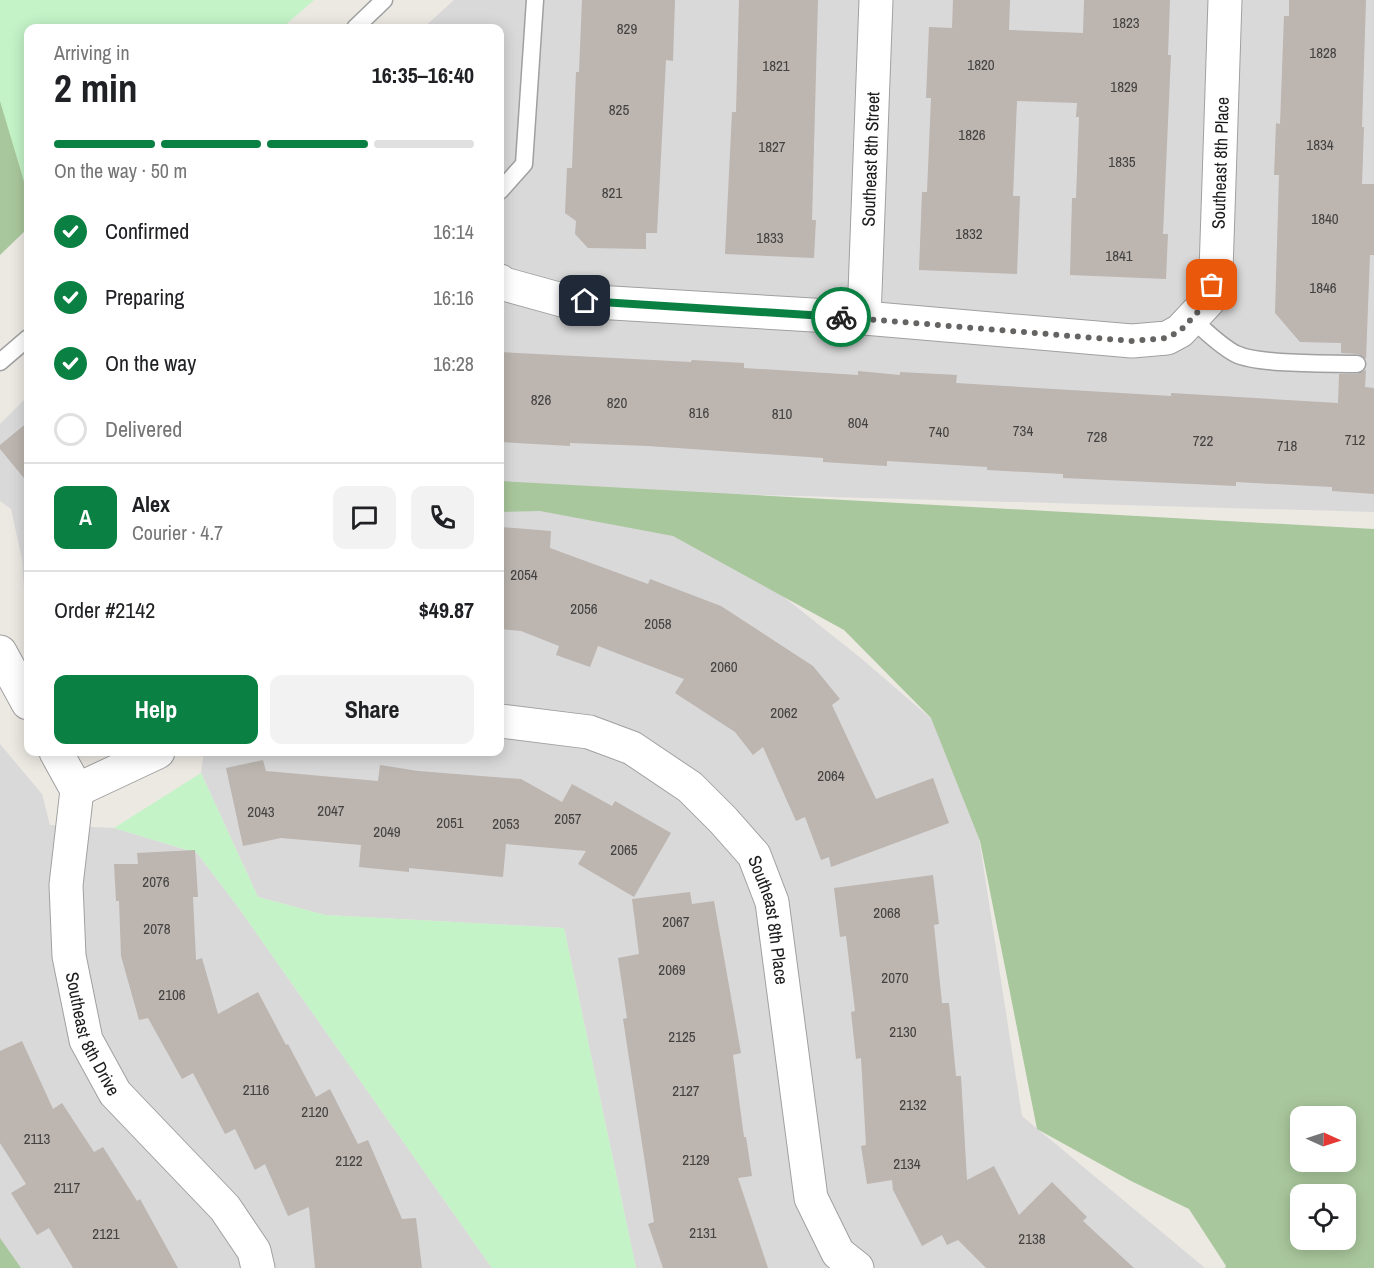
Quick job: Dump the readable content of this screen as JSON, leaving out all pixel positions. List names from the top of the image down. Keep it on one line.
{"streets":{"street":["Southeast 8th Street","Southeast 8th Place","Southeast 8th Drive"]},"crossings":[["Southeast 8th Street","Southeast 8th Place"]],"house_numbers":["1823","829","1828","1820","1821","1829","825","1826","1834","1827","1835","821","1840","1832","1833","1841","1846","826","820","816","810","804","734","740","728","712","722","718","2054","2056","2058","2060","2062","2064","2047","2043","2057","2051","2053","2049","2065","2076","2068","2067","2078","2069","2070","2106","2130","2125","2116","2127","2132","2120","2113","2129","2122","2134","2117","2131","2121","2138"],"north":"right","page":{"heading":["2 min","Arriving in","16:35–16:40"],"panel":["Alex","Courier · 4.7","Order #2142","$49.87"],"bar":"On the way · 50 m","list":[["Confirmed","16:14"],["Preparing","16:16"],["On the way","16:28"],"Delivered"],"round":"A","buttons":["Help","Share"]}}
